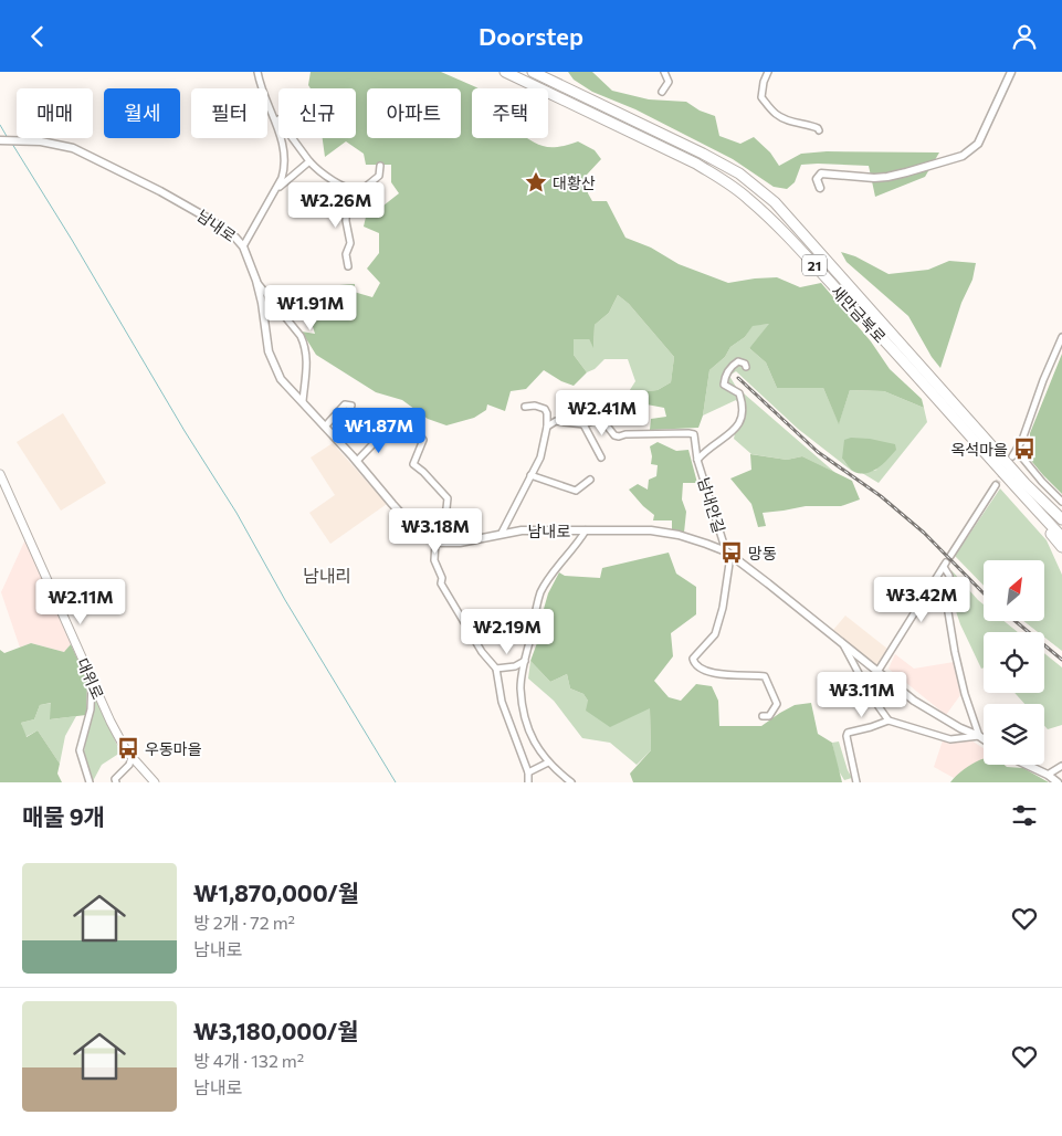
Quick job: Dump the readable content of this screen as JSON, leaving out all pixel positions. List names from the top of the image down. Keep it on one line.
{"streets":{"highway":["21","새만금북로"],"main road":["대위로"],"street":["남내로","남내안길"]},"crossings":[["남내로","남내안길"]],"districts":["남내리"],"places":{"place":["대황산"],"bus stop":["옥석마을","망동","우동마을"]},"north":"top right","page":{"header":"Doorstep","chip":["매매","월세","필터","신규","아파트","주택"],"price":["₩2.26M","₩1.91M","₩2.41M","₩1.87M","₩3.18M","₩3.42M","₩2.11M","₩2.19M","₩3.11M"],"heading":"매물 9개","list":[{"name":"₩1,870,000/월","note":"방 2개 · 72 m² · 남내로"},{"name":"₩3,180,000/월","note":"방 4개 · 132 m² · 남내로"}]}}
